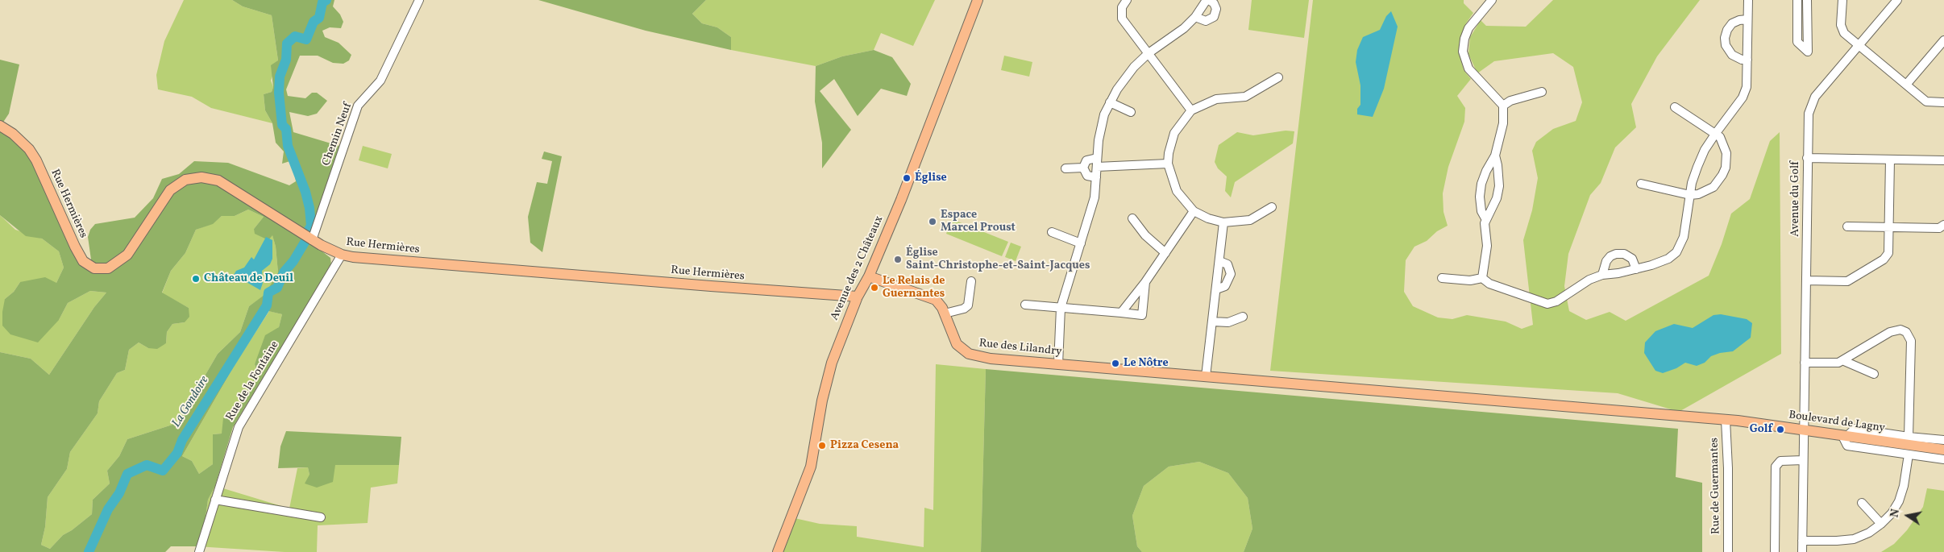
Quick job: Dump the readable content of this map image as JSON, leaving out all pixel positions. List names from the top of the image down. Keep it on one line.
{"streets":{"main road":["Rue Hermières","Avenue des 2 Châteaux","Rue des Lilandry","Boulevard de Lagny"],"street":["Chemin Neuf","Avenue du Golf","Rue de la Fontaine","Rue de Guermantes"]},"crossings":[["Chemin Neuf","Rue Hermières"],["Avenue du Golf","Boulevard de Lagny"],["Rue Hermières","Avenue des 2 Châteaux"],["Rue Hermières","Rue de la Fontaine"],["Avenue des 2 Châteaux","Rue des Lilandry"],["Rue des Lilandry","Boulevard de Lagny"],["Rue des Lilandry","Rue de Guermantes"],["Boulevard de Lagny","Rue de Guermantes"]],"water":["La Gondoire"],"places":["Église","Espace Marcel Proust","Église Saint-Christophe-et-Saint-Jacques","Château de Deuil","Le Relais de Guernantes","Le Nôtre","Golf","Pizza Cesena"],"north":"left"}
